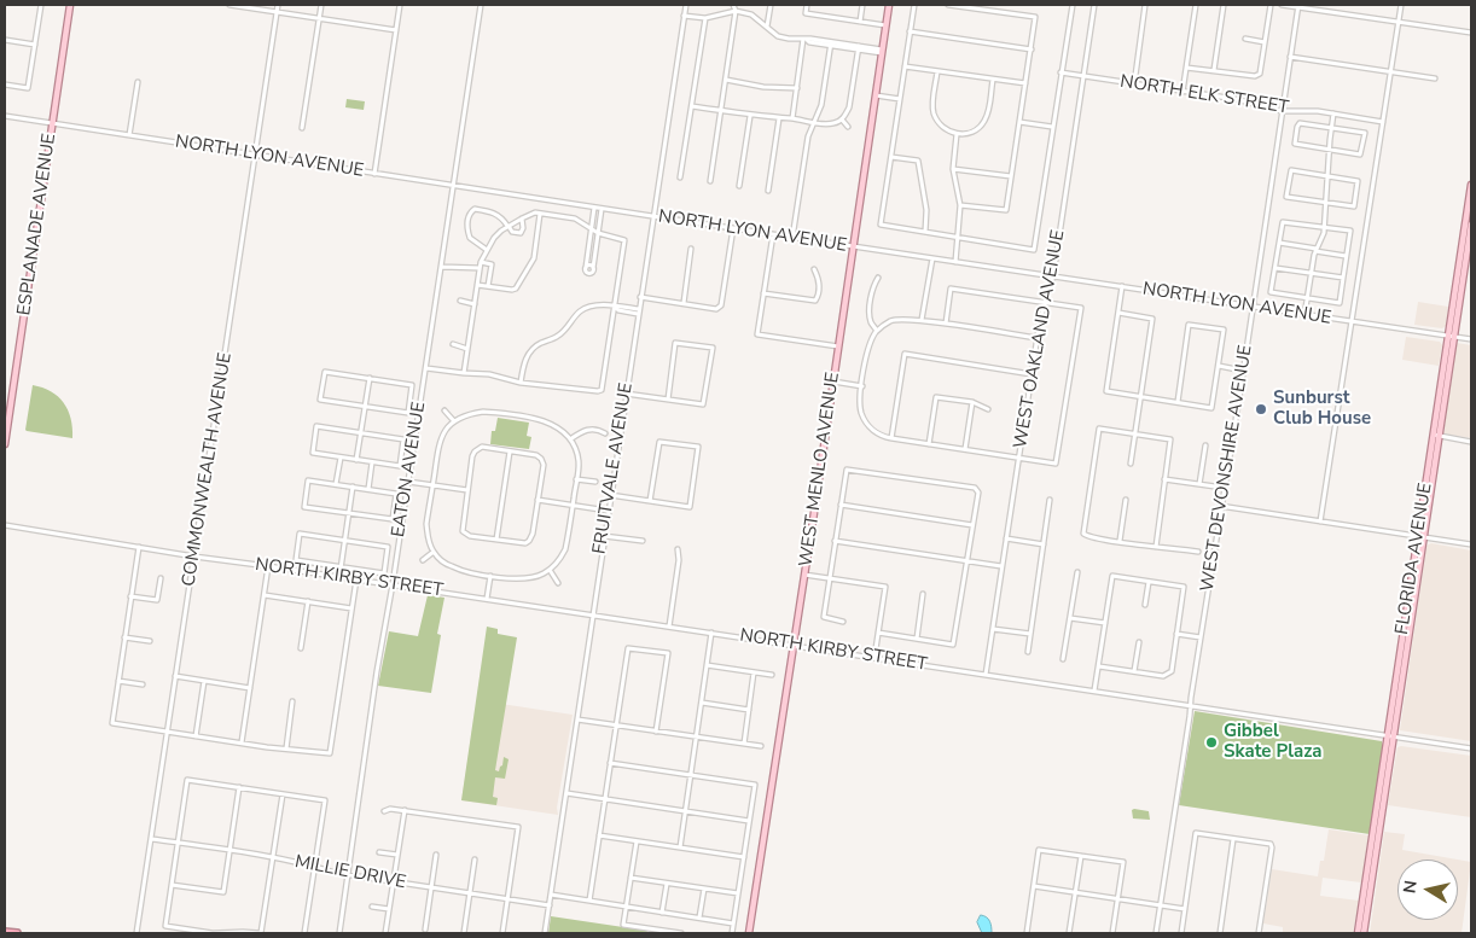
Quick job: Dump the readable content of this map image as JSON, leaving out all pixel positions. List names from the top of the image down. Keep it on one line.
{"streets":{"main road":["ESPLANADE AVENUE","WEST MENLO AVENUE","FLORIDA AVENUE"],"street":["NORTH ELK STREET","NORTH LYON AVENUE","WEST OAKLAND AVENUE","FRUITVALE AVENUE","WEST DEVONSHIRE AVENUE","COMMONWEALTH AVENUE","EATON AVENUE","NORTH KIRBY STREET","MILLIE DRIVE"]},"crossings":[["NORTH ELK STREET","WEST OAKLAND AVENUE"],["NORTH ELK STREET","WEST DEVONSHIRE AVENUE"],["NORTH LYON AVENUE","ESPLANADE AVENUE"],["NORTH LYON AVENUE","WEST OAKLAND AVENUE"],["NORTH LYON AVENUE","FRUITVALE AVENUE"],["NORTH LYON AVENUE","WEST DEVONSHIRE AVENUE"],["NORTH LYON AVENUE","COMMONWEALTH AVENUE"],["NORTH LYON AVENUE","EATON AVENUE"],["NORTH LYON AVENUE","WEST MENLO AVENUE"],["NORTH LYON AVENUE","FLORIDA AVENUE"],["WEST OAKLAND AVENUE","NORTH KIRBY STREET"],["FRUITVALE AVENUE","NORTH KIRBY STREET"],["FRUITVALE AVENUE","MILLIE DRIVE"],["WEST DEVONSHIRE AVENUE","NORTH KIRBY STREET"],["COMMONWEALTH AVENUE","NORTH KIRBY STREET"],["COMMONWEALTH AVENUE","MILLIE DRIVE"],["EATON AVENUE","NORTH KIRBY STREET"],["EATON AVENUE","MILLIE DRIVE"],["WEST MENLO AVENUE","NORTH KIRBY STREET"],["FLORIDA AVENUE","NORTH KIRBY STREET"]],"places":["Sunburst Club House","Gibbel Skate Plaza"],"north":"left"}
